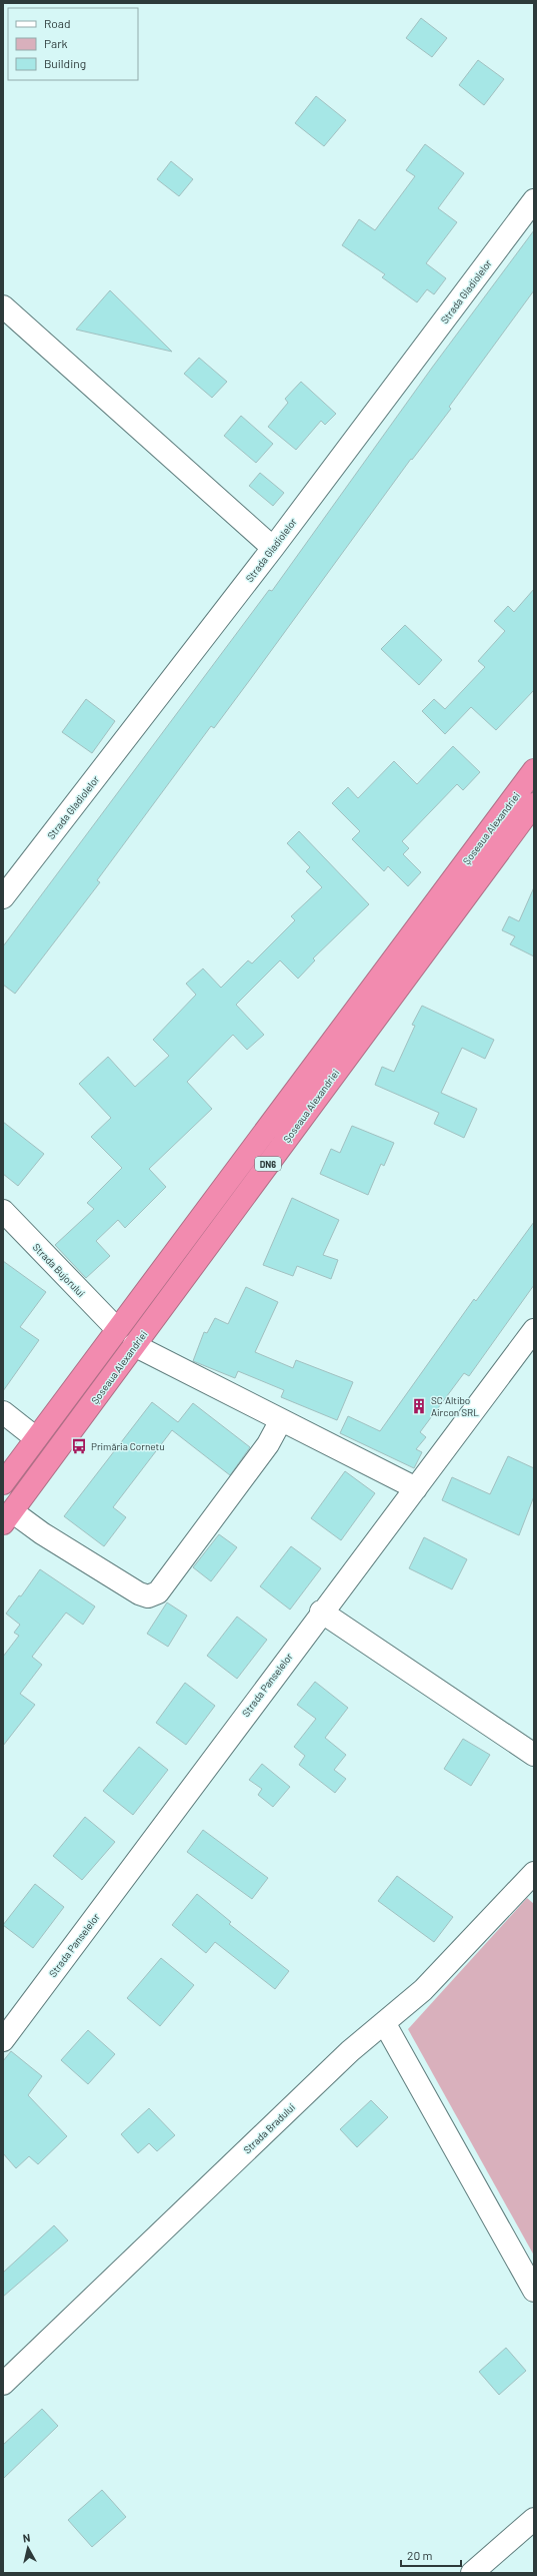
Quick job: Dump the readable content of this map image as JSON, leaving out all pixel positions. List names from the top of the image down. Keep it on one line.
{"streets":{"highway":["Șoseaua Alexandriei","DN6"],"street":["Strada Gladiolelor","Strada Bujorului","Strada Panselelor","Strada Bradului"]},"crossings":[["Șoseaua Alexandriei","Strada Bujorului"]],"places":{"building":["SC Altibo Aircon SRL"],"bus stop":["Primăria Cornetu"]},"legend":["Road","Park","Building"],"scale_bar":"20 m","north":"top"}
